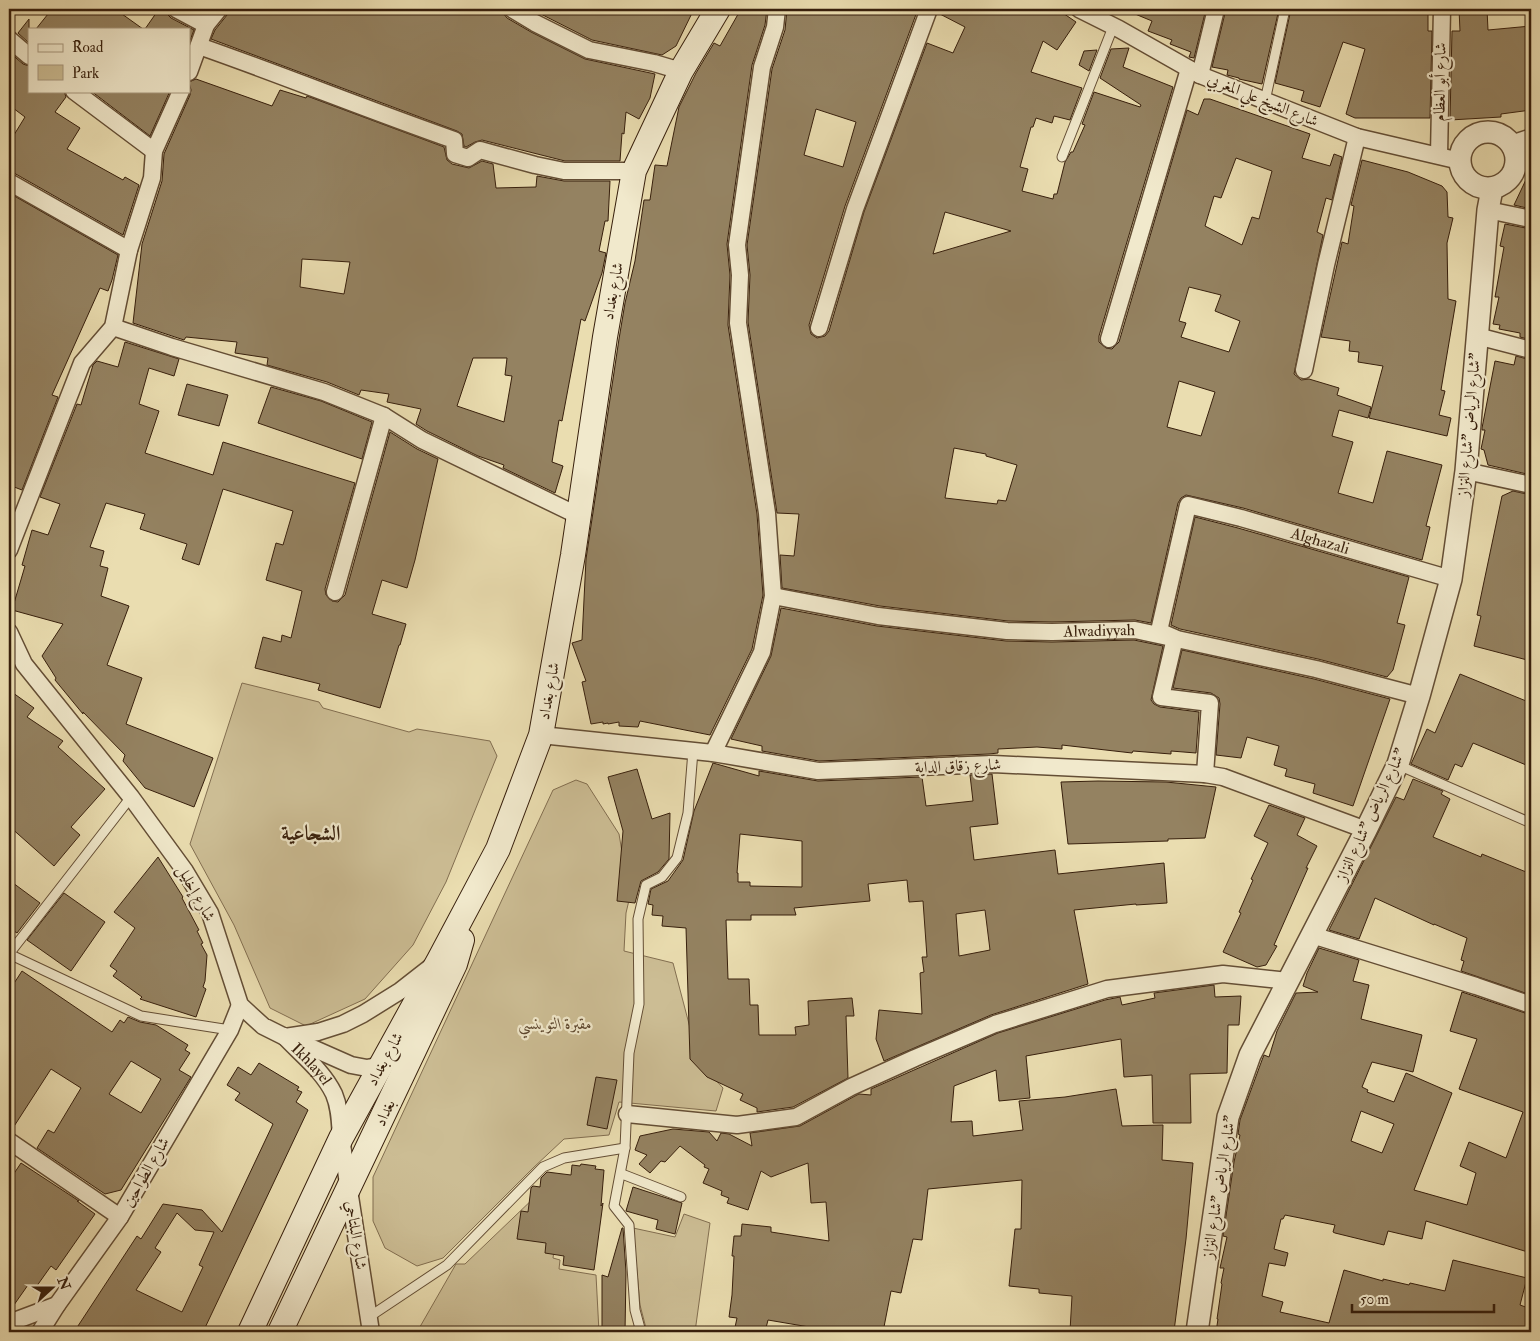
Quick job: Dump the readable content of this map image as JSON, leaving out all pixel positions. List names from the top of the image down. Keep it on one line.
{"streets":{"main road":["شارع بغداد","بغداد"],"street":["شارع أبو العظام","شارع الشيخ علي المغربي","شارع الرياض \"شارع النزاز\"","Alghazali","Alwadiyyah","شارع زقاق الداية","شارع إخليل","Ikhlayel","شارع الطواحين","شارع البلتاجي"]},"crossings":[["شارع أبو العظام","شارع الشيخ علي المغربي"],["شارع الشيخ علي المغربي","شارع الرياض \"شارع النزاز\""],["شارع بغداد","شارع زقاق الداية"],["شارع بغداد","Ikhlayel"],["شارع بغداد","بغداد"],["شارع بغداد","شارع البلتاجي"],["شارع الرياض \"شارع النزاز\"","Alghazali"],["شارع الرياض \"شارع النزاز\"","Alwadiyyah"],["شارع الرياض \"شارع النزاز\"","شارع زقاق الداية"],["Alghazali","Alwadiyyah"],["شارع إخليل","Ikhlayel"],["شارع إخليل","شارع الطواحين"],["Ikhlayel","شارع البلتاجي"],["بغداد","شارع البلتاجي"]],"districts":["الشجاعية"],"parks":["مقبرة التوينسي"],"legend":["Road","Park"],"scale_bar":"50 m","north":"right"}
